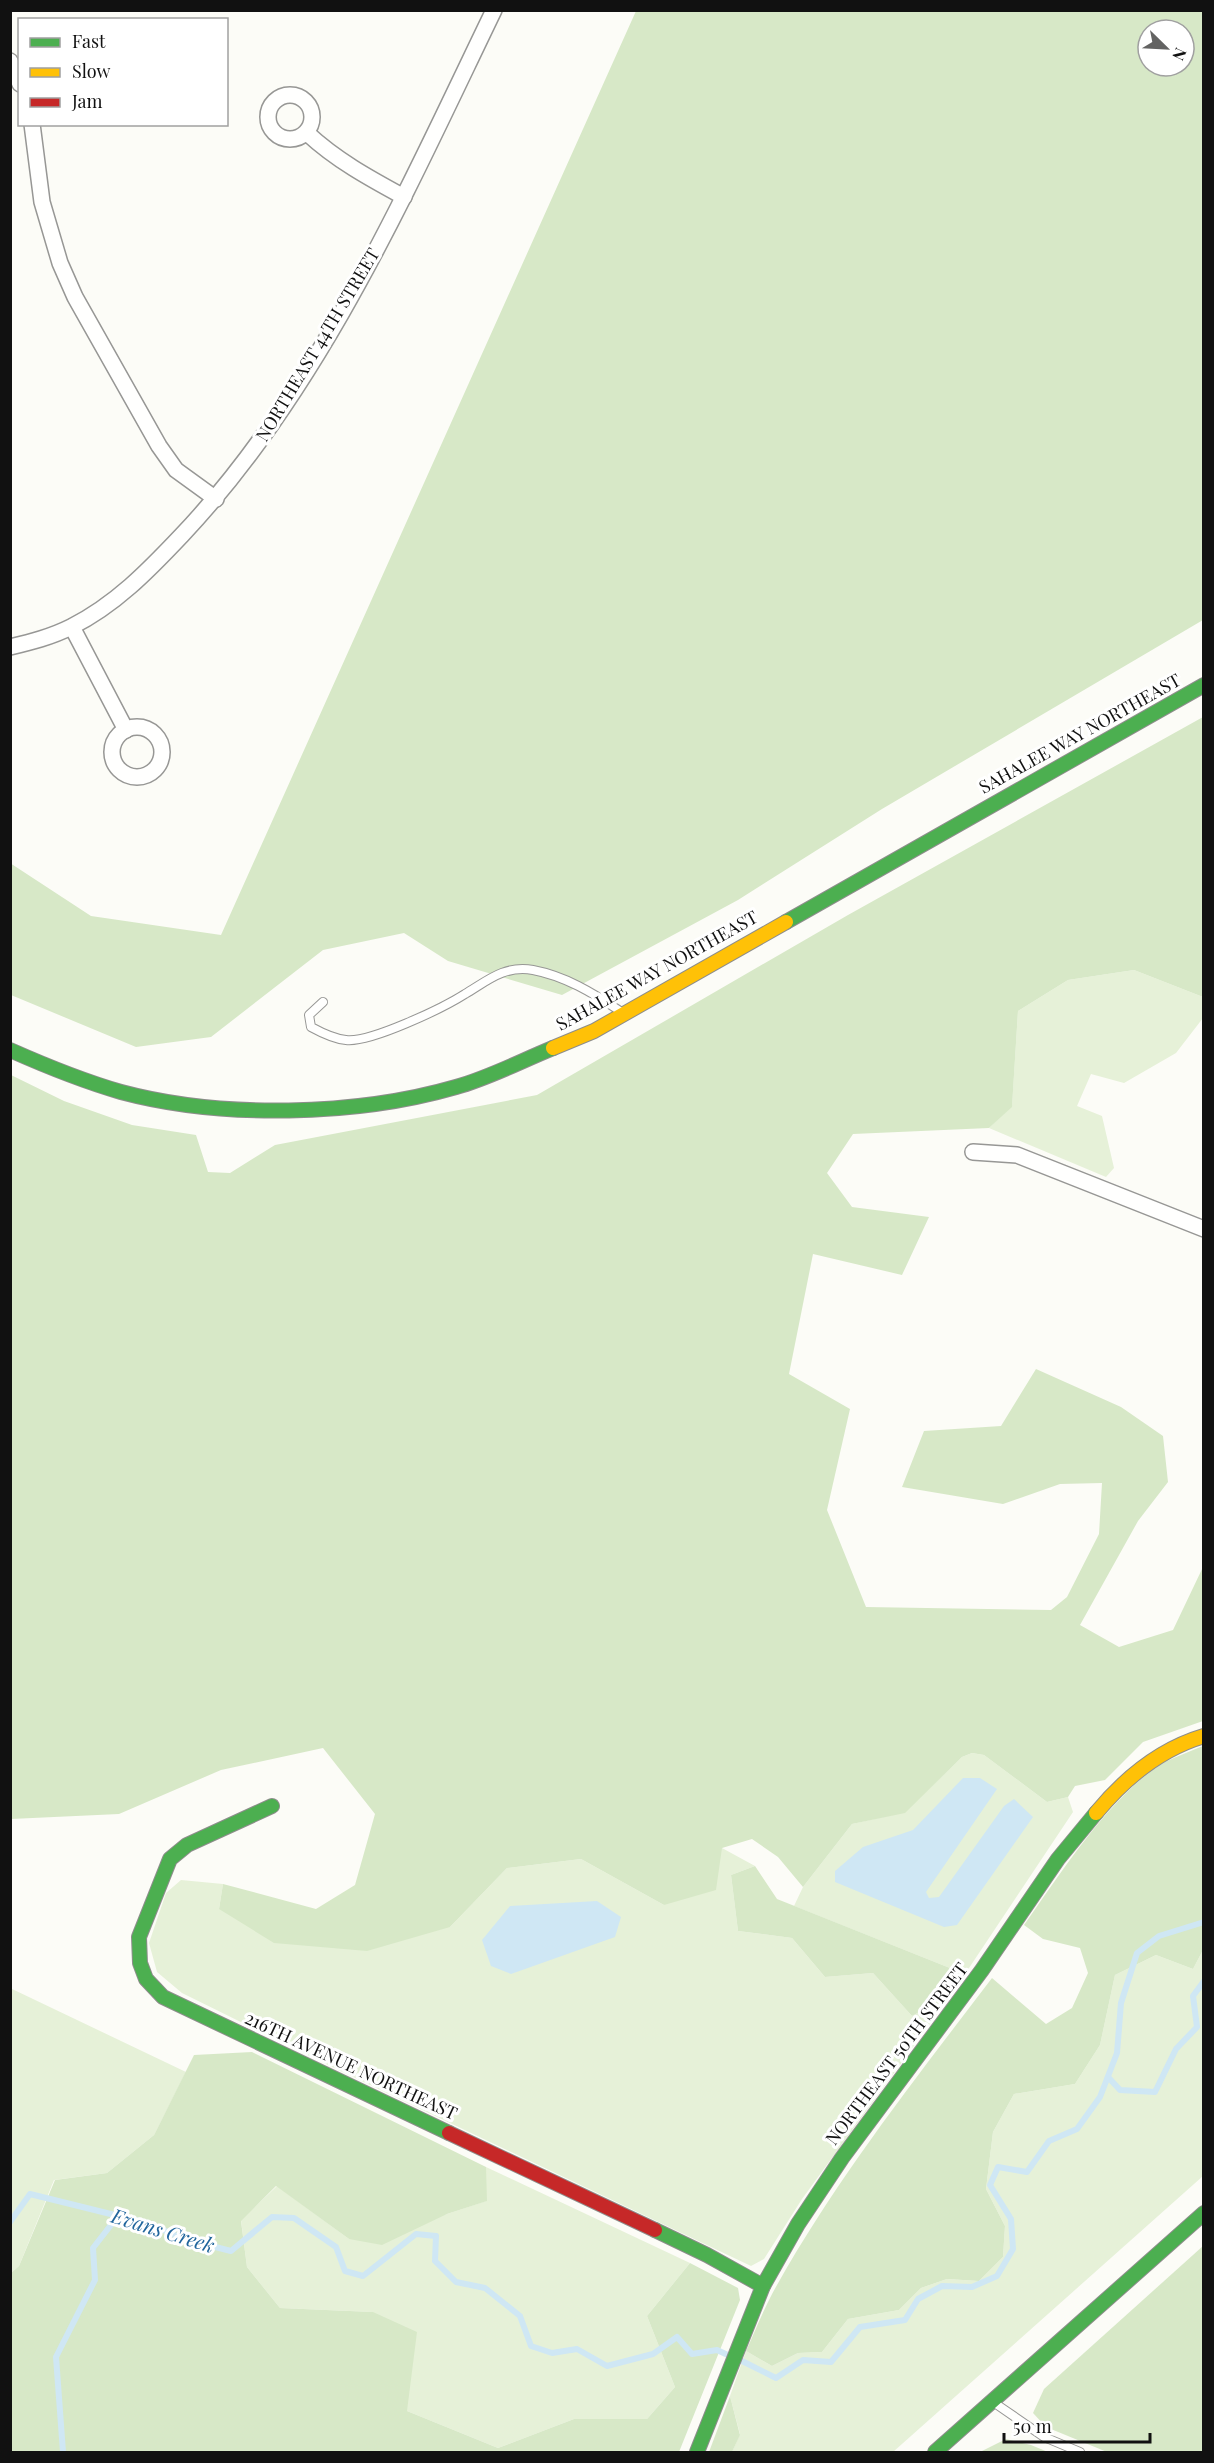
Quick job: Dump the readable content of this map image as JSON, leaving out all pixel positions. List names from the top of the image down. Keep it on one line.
{"streets":{"street":["NORTHEAST 44TH STREET","SAHALEE WAY NORTHEAST","NORTHEAST 50TH STREET","216TH AVENUE NORTHEAST"]},"crossings":[["NORTHEAST 50TH STREET","216TH AVENUE NORTHEAST"]],"water":["Evans Creek"],"legend":["Fast","Slow","Jam"],"scale_bar":"50 m","north":"bottom right"}
